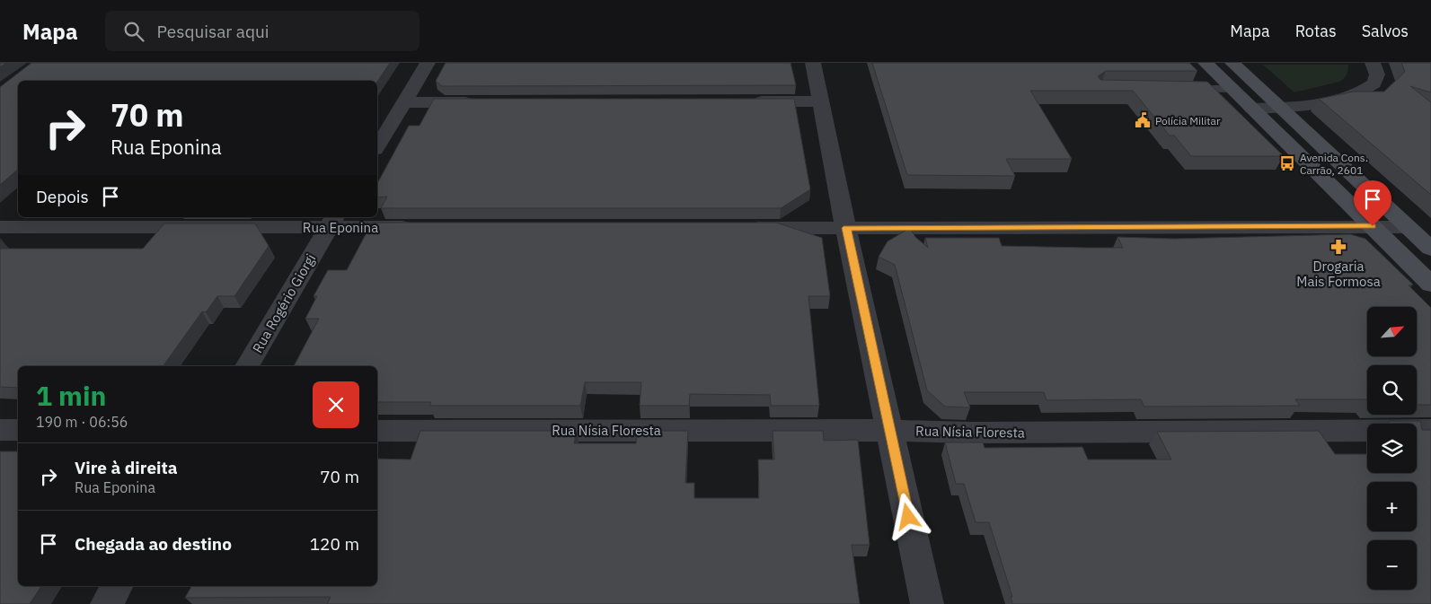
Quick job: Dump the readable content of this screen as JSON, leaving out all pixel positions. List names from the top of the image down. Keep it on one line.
{"streets":{"street":["Rua Eponina","Rua Rogério Giorgi","Rua Nísia Floresta"]},"crossings":[["Rua Eponina","Rua Rogério Giorgi"]],"places":{"public building":["Polícia Militar"],"bus stop":["Avenida Cons. Carrão, 2601"],"pharmacy":["Drogaria Mais Formosa"]},"north":"top right","page":{"header":"Mapa","search":"Pesquisar aqui","nav":["Mapa","Rotas","Salvos"],"turn":["70 m","Rua Eponina"],"then":"Depois","map_buttons":["+","−"],"heading":["1 min","190 m · 06:56"],"list":[{"name":"Vire à direita","note":"Rua Eponina","value":"70 m"},{"name":"Chegada ao destino","value":"120 m"}]}}
